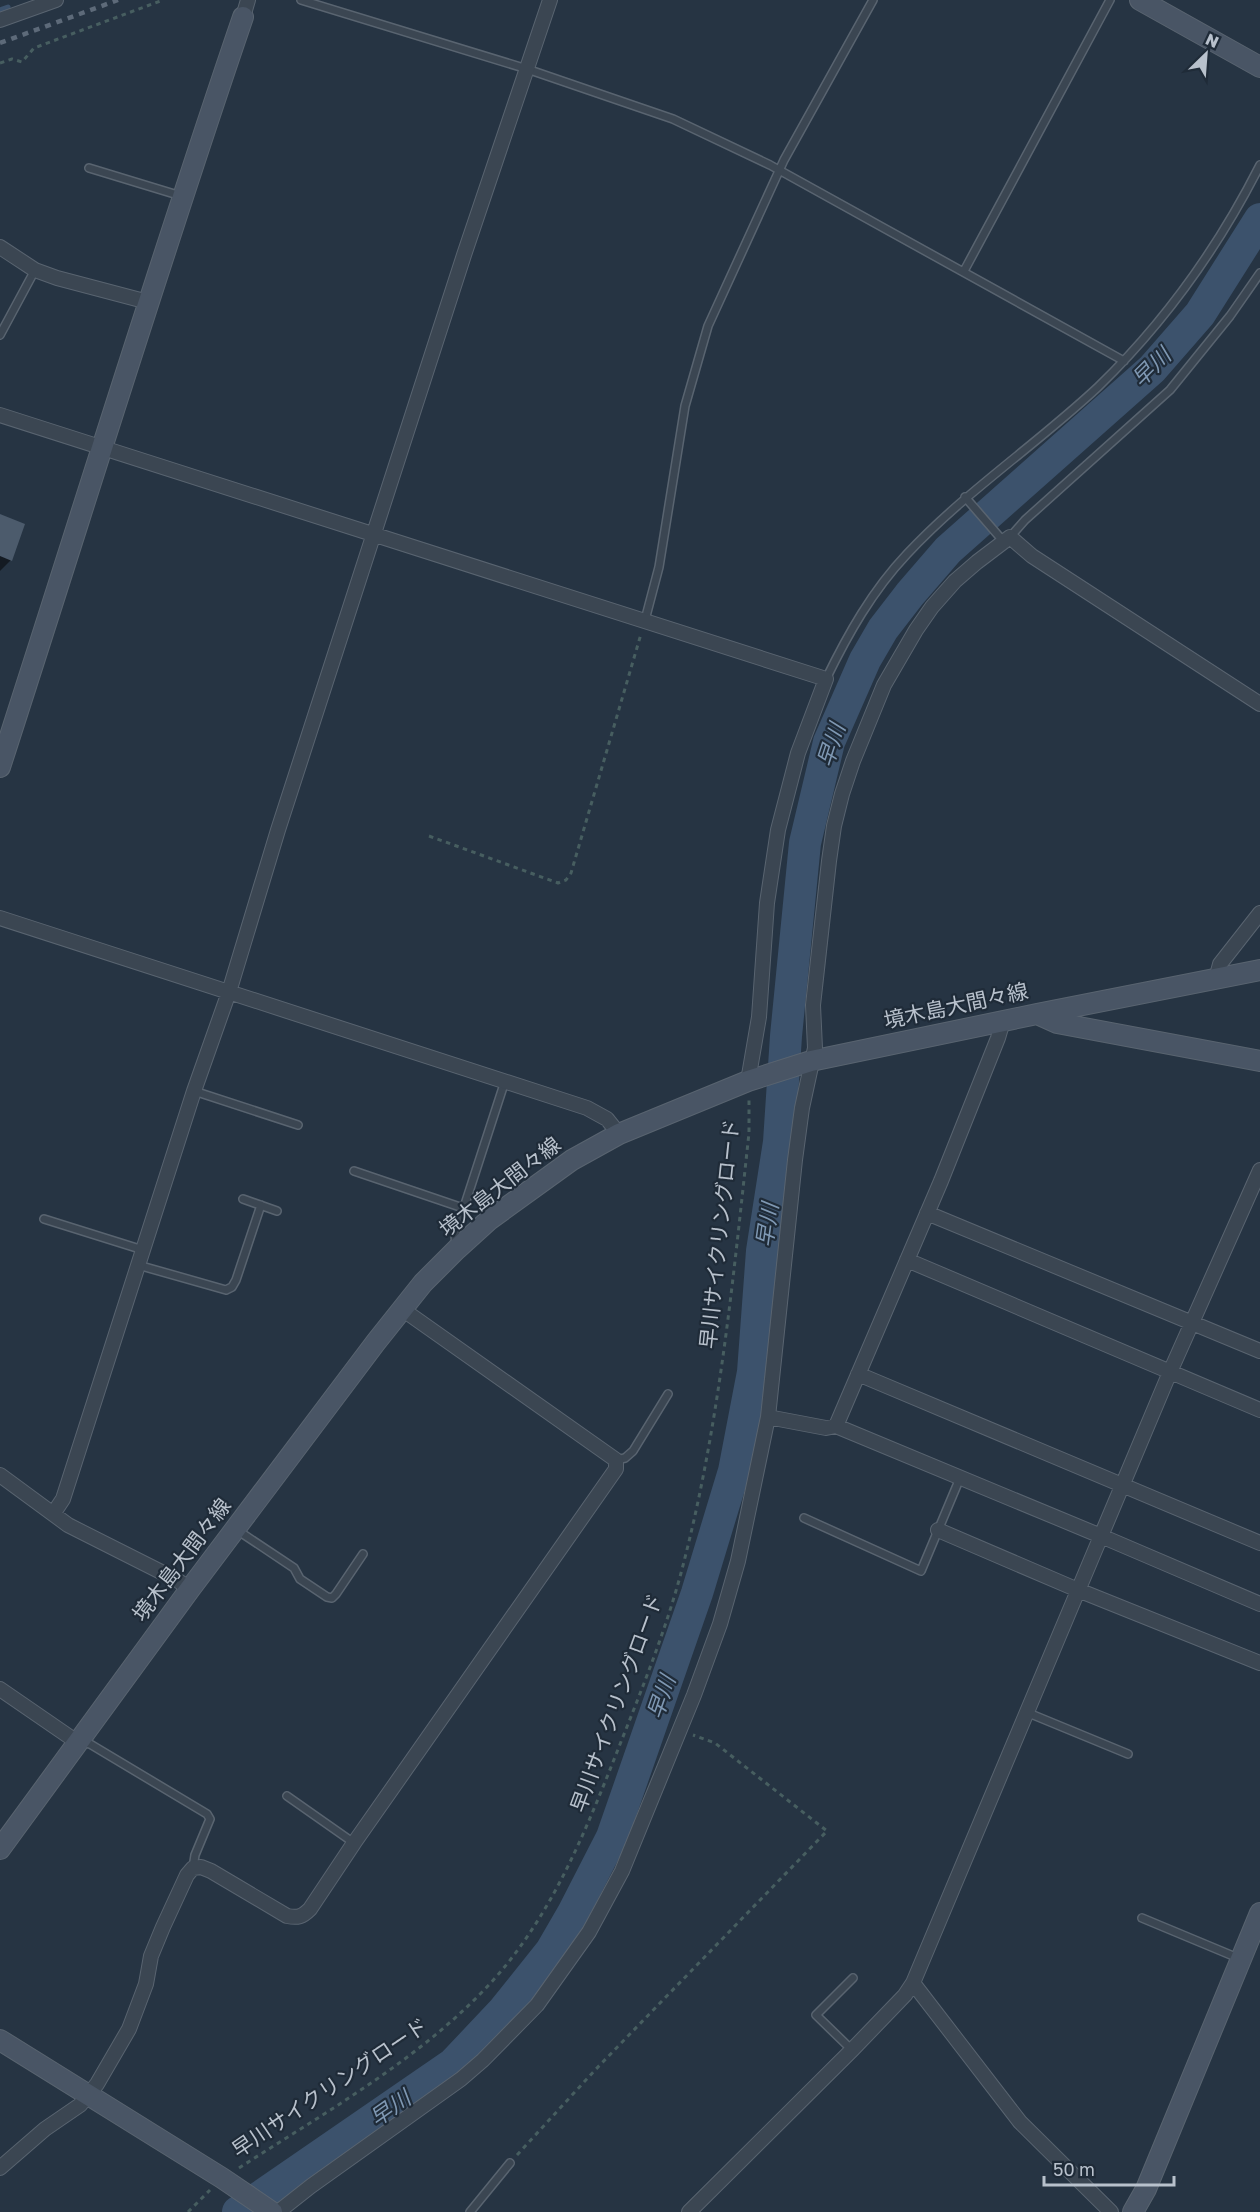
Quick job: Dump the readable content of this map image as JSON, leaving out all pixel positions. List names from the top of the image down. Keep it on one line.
{"streets":{"main road":["境木島大間々線"],"path":["早川サイクリングロード"]},"crossings":[["境木島大間々線","早川サイクリングロード"]],"water":["早川"],"scale_bar":"50 m","north":"top right"}
